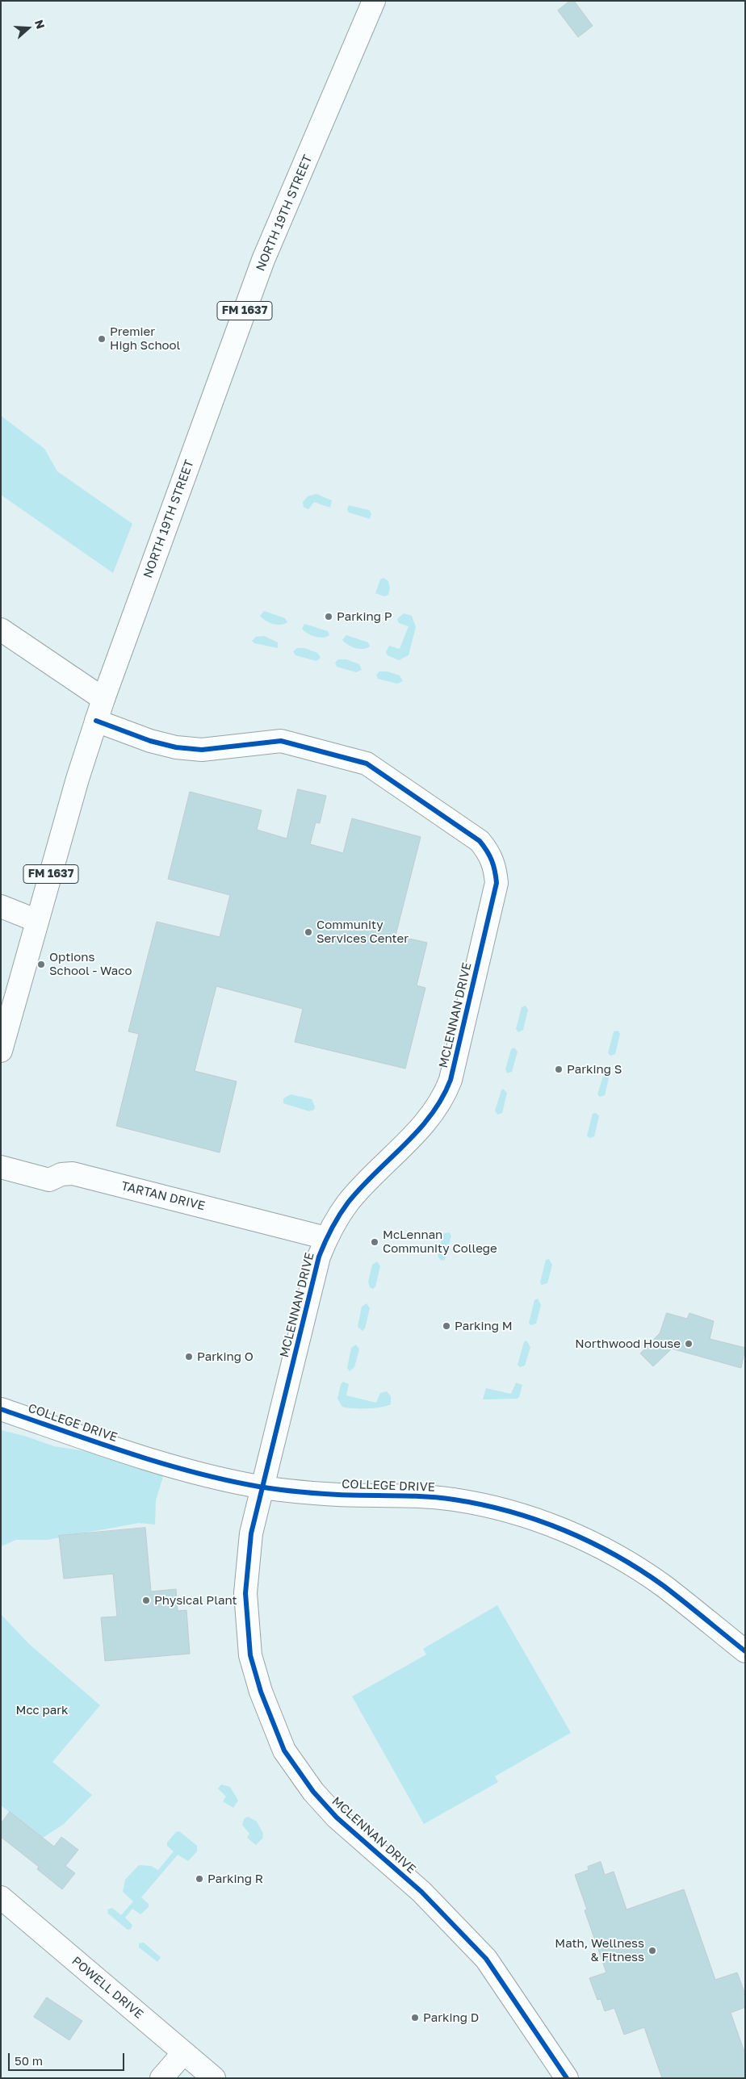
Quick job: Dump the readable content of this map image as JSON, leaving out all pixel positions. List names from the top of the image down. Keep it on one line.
{"streets":{"street":["NORTH 19TH STREET","FM 1637","MCLENNAN DRIVE","TARTAN DRIVE","COLLEGE DRIVE","POWELL DRIVE"]},"crossings":[["NORTH 19TH STREET","MCLENNAN DRIVE"],["MCLENNAN DRIVE","TARTAN DRIVE"],["MCLENNAN DRIVE","COLLEGE DRIVE"]],"parks":["Mcc park"],"places":["Premier High School","Parking P","Community Services Center","Options School - Waco","Parking S","McLennan Community College","Parking M","Northwood House","Parking O","Physical Plant","Parking R","Math, Wellness & Fitness","Parking D"],"scale_bar":"50 m","north":"right"}
